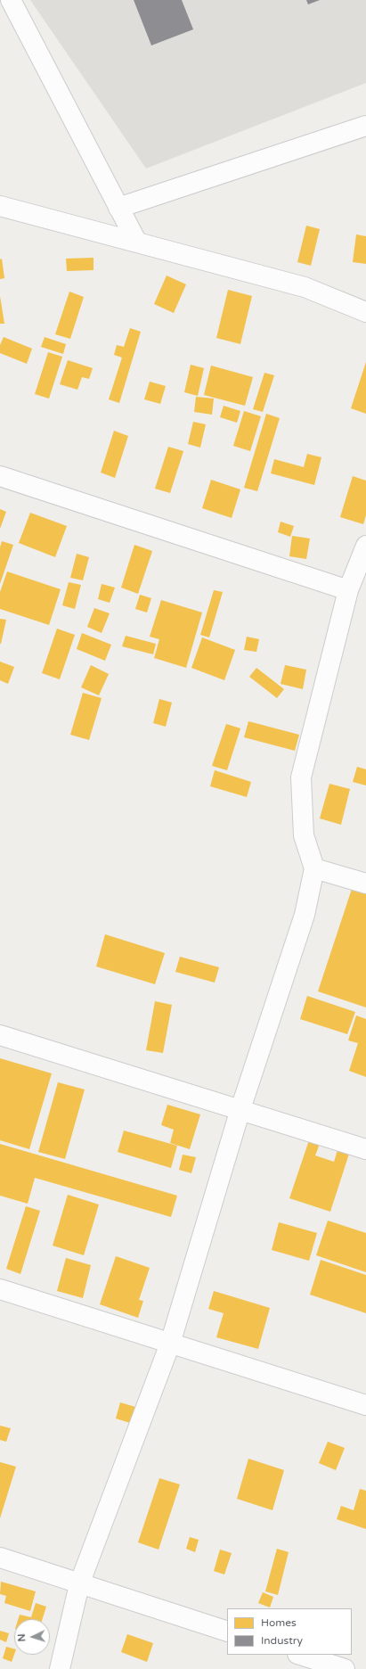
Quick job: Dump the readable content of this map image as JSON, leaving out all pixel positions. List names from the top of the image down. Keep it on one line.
{"legend":["Homes","Industry"],"north":"left"}
